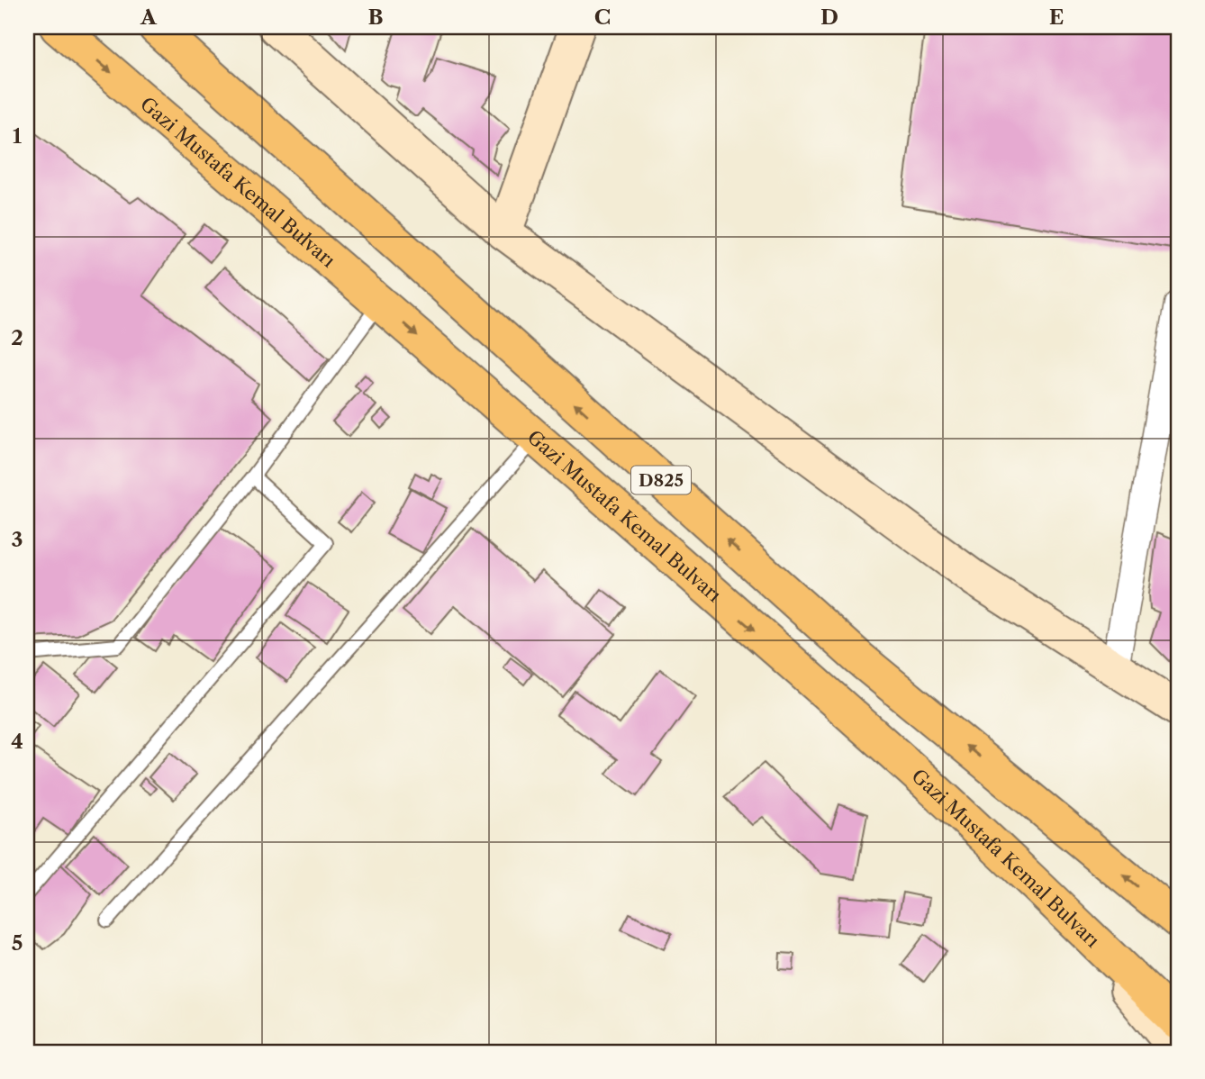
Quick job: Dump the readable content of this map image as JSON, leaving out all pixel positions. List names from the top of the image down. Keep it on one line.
{"streets":{"highway":["Gazi Mustafa Kemal Bulvarı","D825"]},"grid":{"columns":["A","B","C","D","E"],"rows":["1","2","3","4","5"]}}
